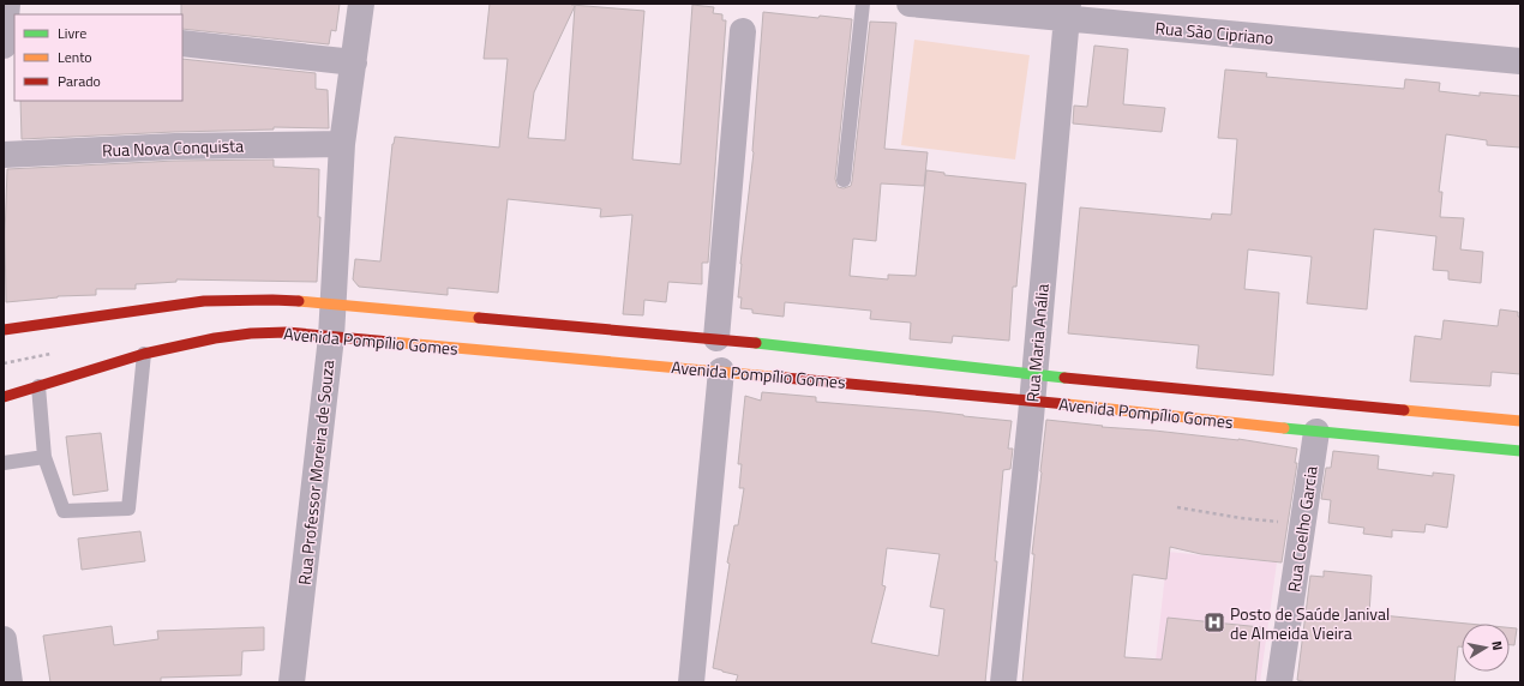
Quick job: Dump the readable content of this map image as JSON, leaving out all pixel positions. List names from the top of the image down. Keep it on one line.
{"streets":{"main road":["Avenida Pompílio Gomes"],"street":["Rua São Cipriano","Rua Nova Conquista","Rua Maria Anália","Rua Professor Moreira de Souza","Rua Coelho Garcia"]},"crossings":[["Rua São Cipriano","Rua Maria Anália"],["Rua Nova Conquista","Rua Professor Moreira de Souza"],["Avenida Pompílio Gomes","Rua Maria Anália"],["Avenida Pompílio Gomes","Rua Professor Moreira de Souza"],["Avenida Pompílio Gomes","Rua Coelho Garcia"]],"places":{"hospital":["Posto de Saúde Janival de Almeida Vieira"]},"legend":["Livre","Lento","Parado"],"north":"right"}
